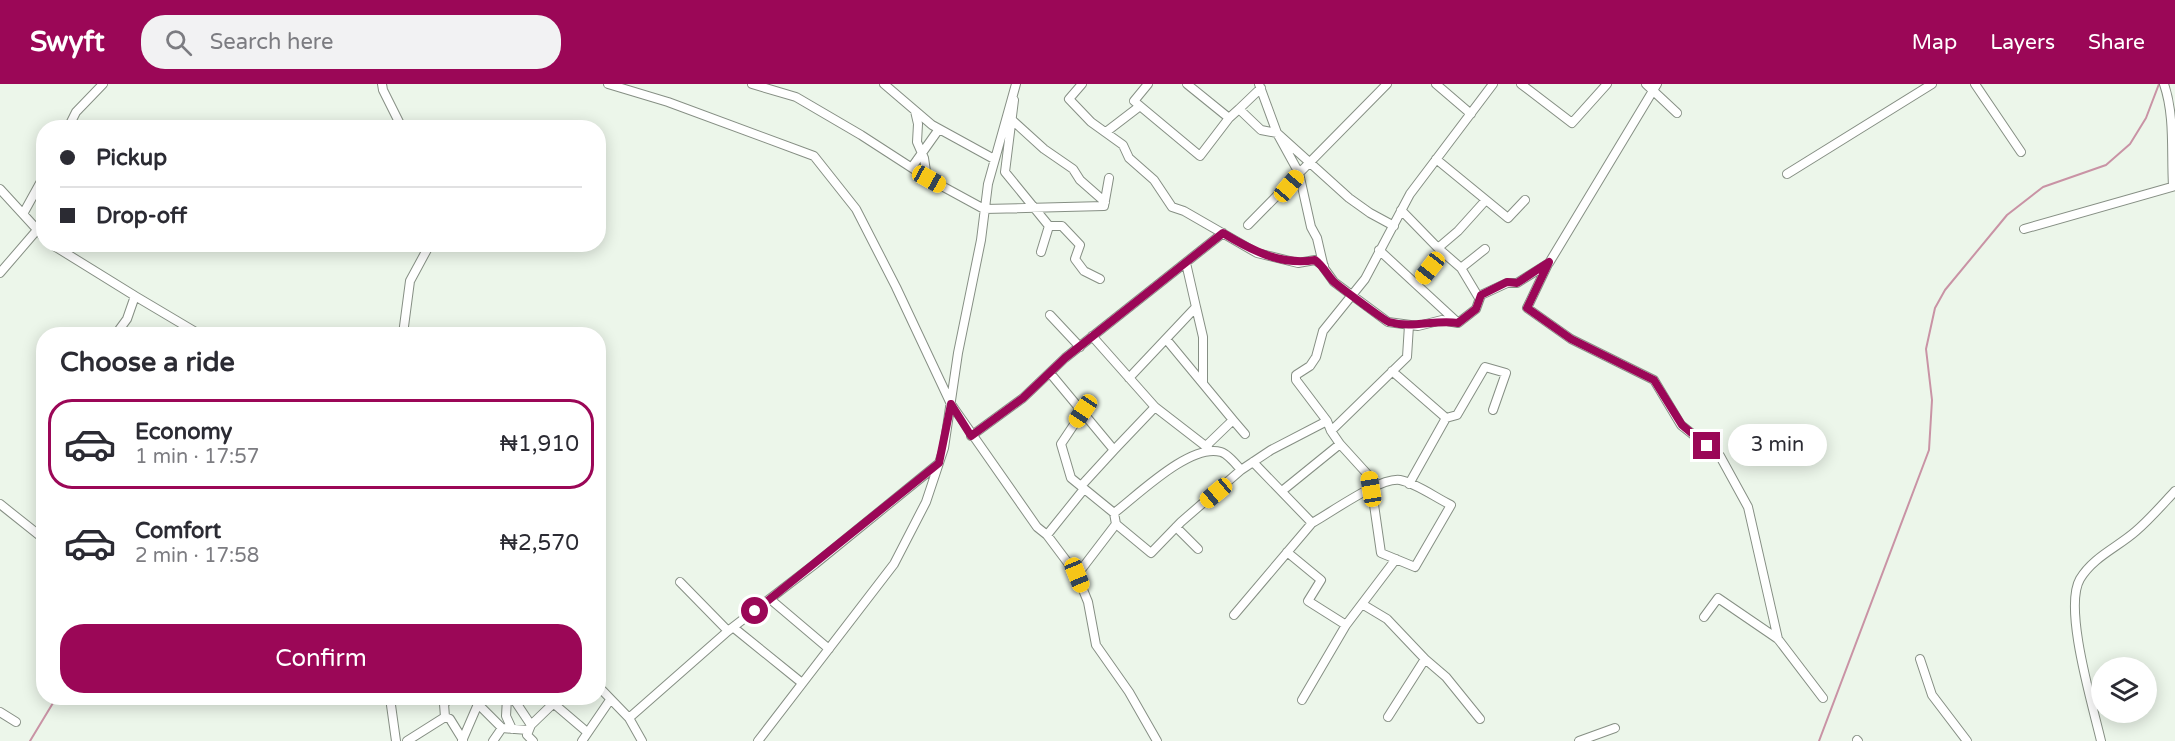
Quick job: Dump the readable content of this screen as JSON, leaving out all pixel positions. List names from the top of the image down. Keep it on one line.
{"page":{"header":"Swyft","search":"Search here","nav":["Map","Layers","Share"],"banner":["Pickup","Drop-off"],"heading":"Choose a ride","list":[{"name":"Economy","note":"1 min · 17:57","value":"₦1,910"},{"name":"Comfort","note":"2 min · 17:58","value":"₦2,570"}],"bubble":"3 min","buttons":"Confirm"}}
